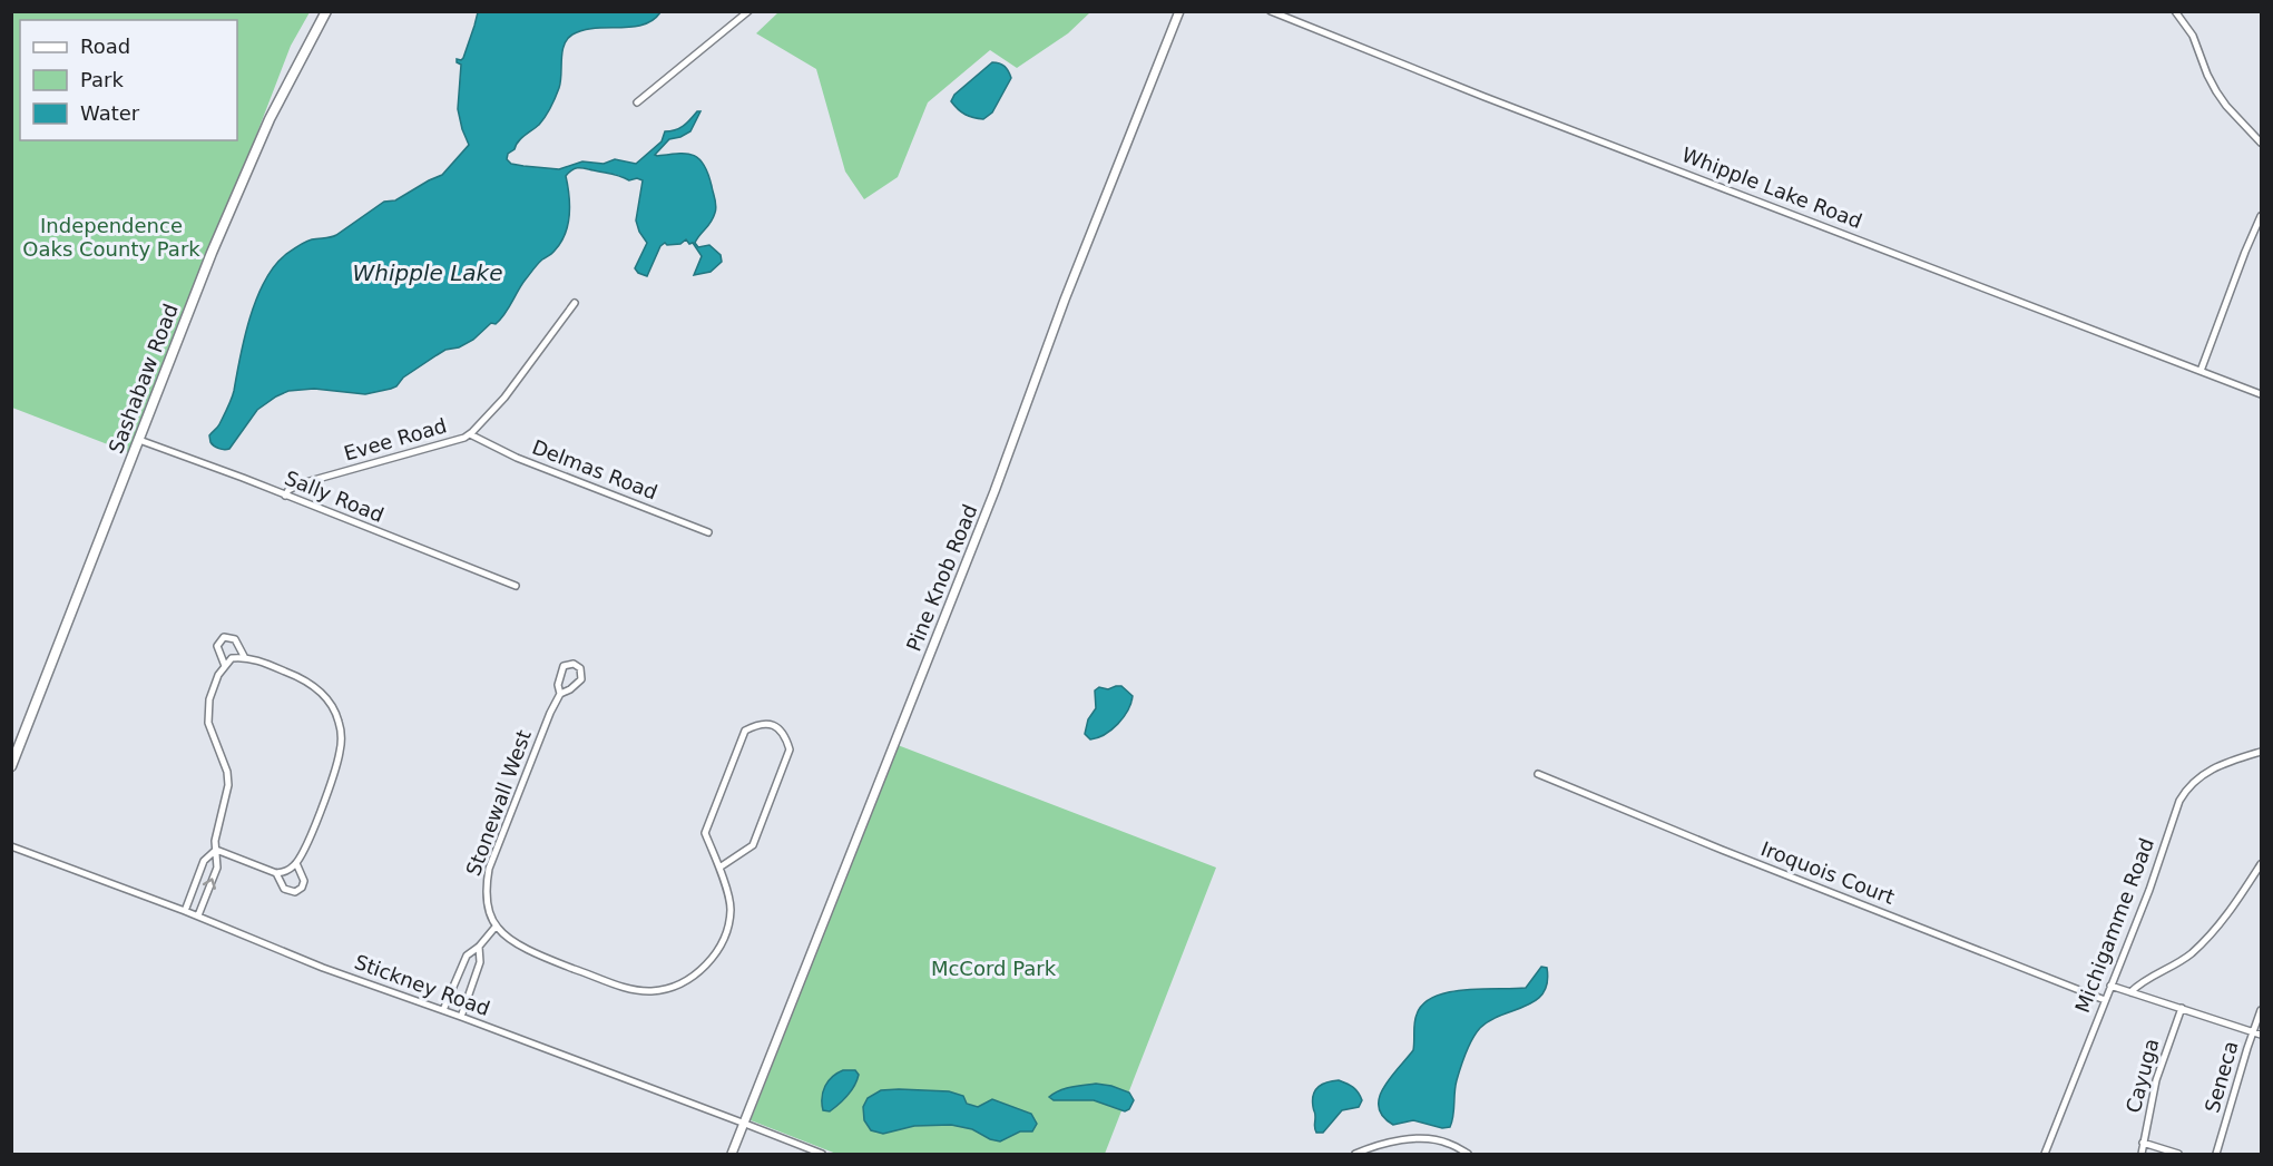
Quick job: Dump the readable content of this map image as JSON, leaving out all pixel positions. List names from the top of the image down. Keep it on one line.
{"streets":{"main road":["Sashabaw Road"],"street":["Whipple Lake Road","Evee Road","Delmas Road","Sally Road","Pine Knob Road","Stonewall West","Iroquois Court","Michigamme Road","Stickney Road","Cayuga","Seneca"]},"crossings":[["Sashabaw Road","Sally Road"],["Evee Road","Delmas Road"],["Evee Road","Sally Road"],["Pine Knob Road","Stickney Road"],["Iroquois Court","Michigamme Road"]],"water":["Whipple Lake"],"parks":["Independence Oaks County Park","McCord Park"],"legend":["Road","Park","Water"]}
